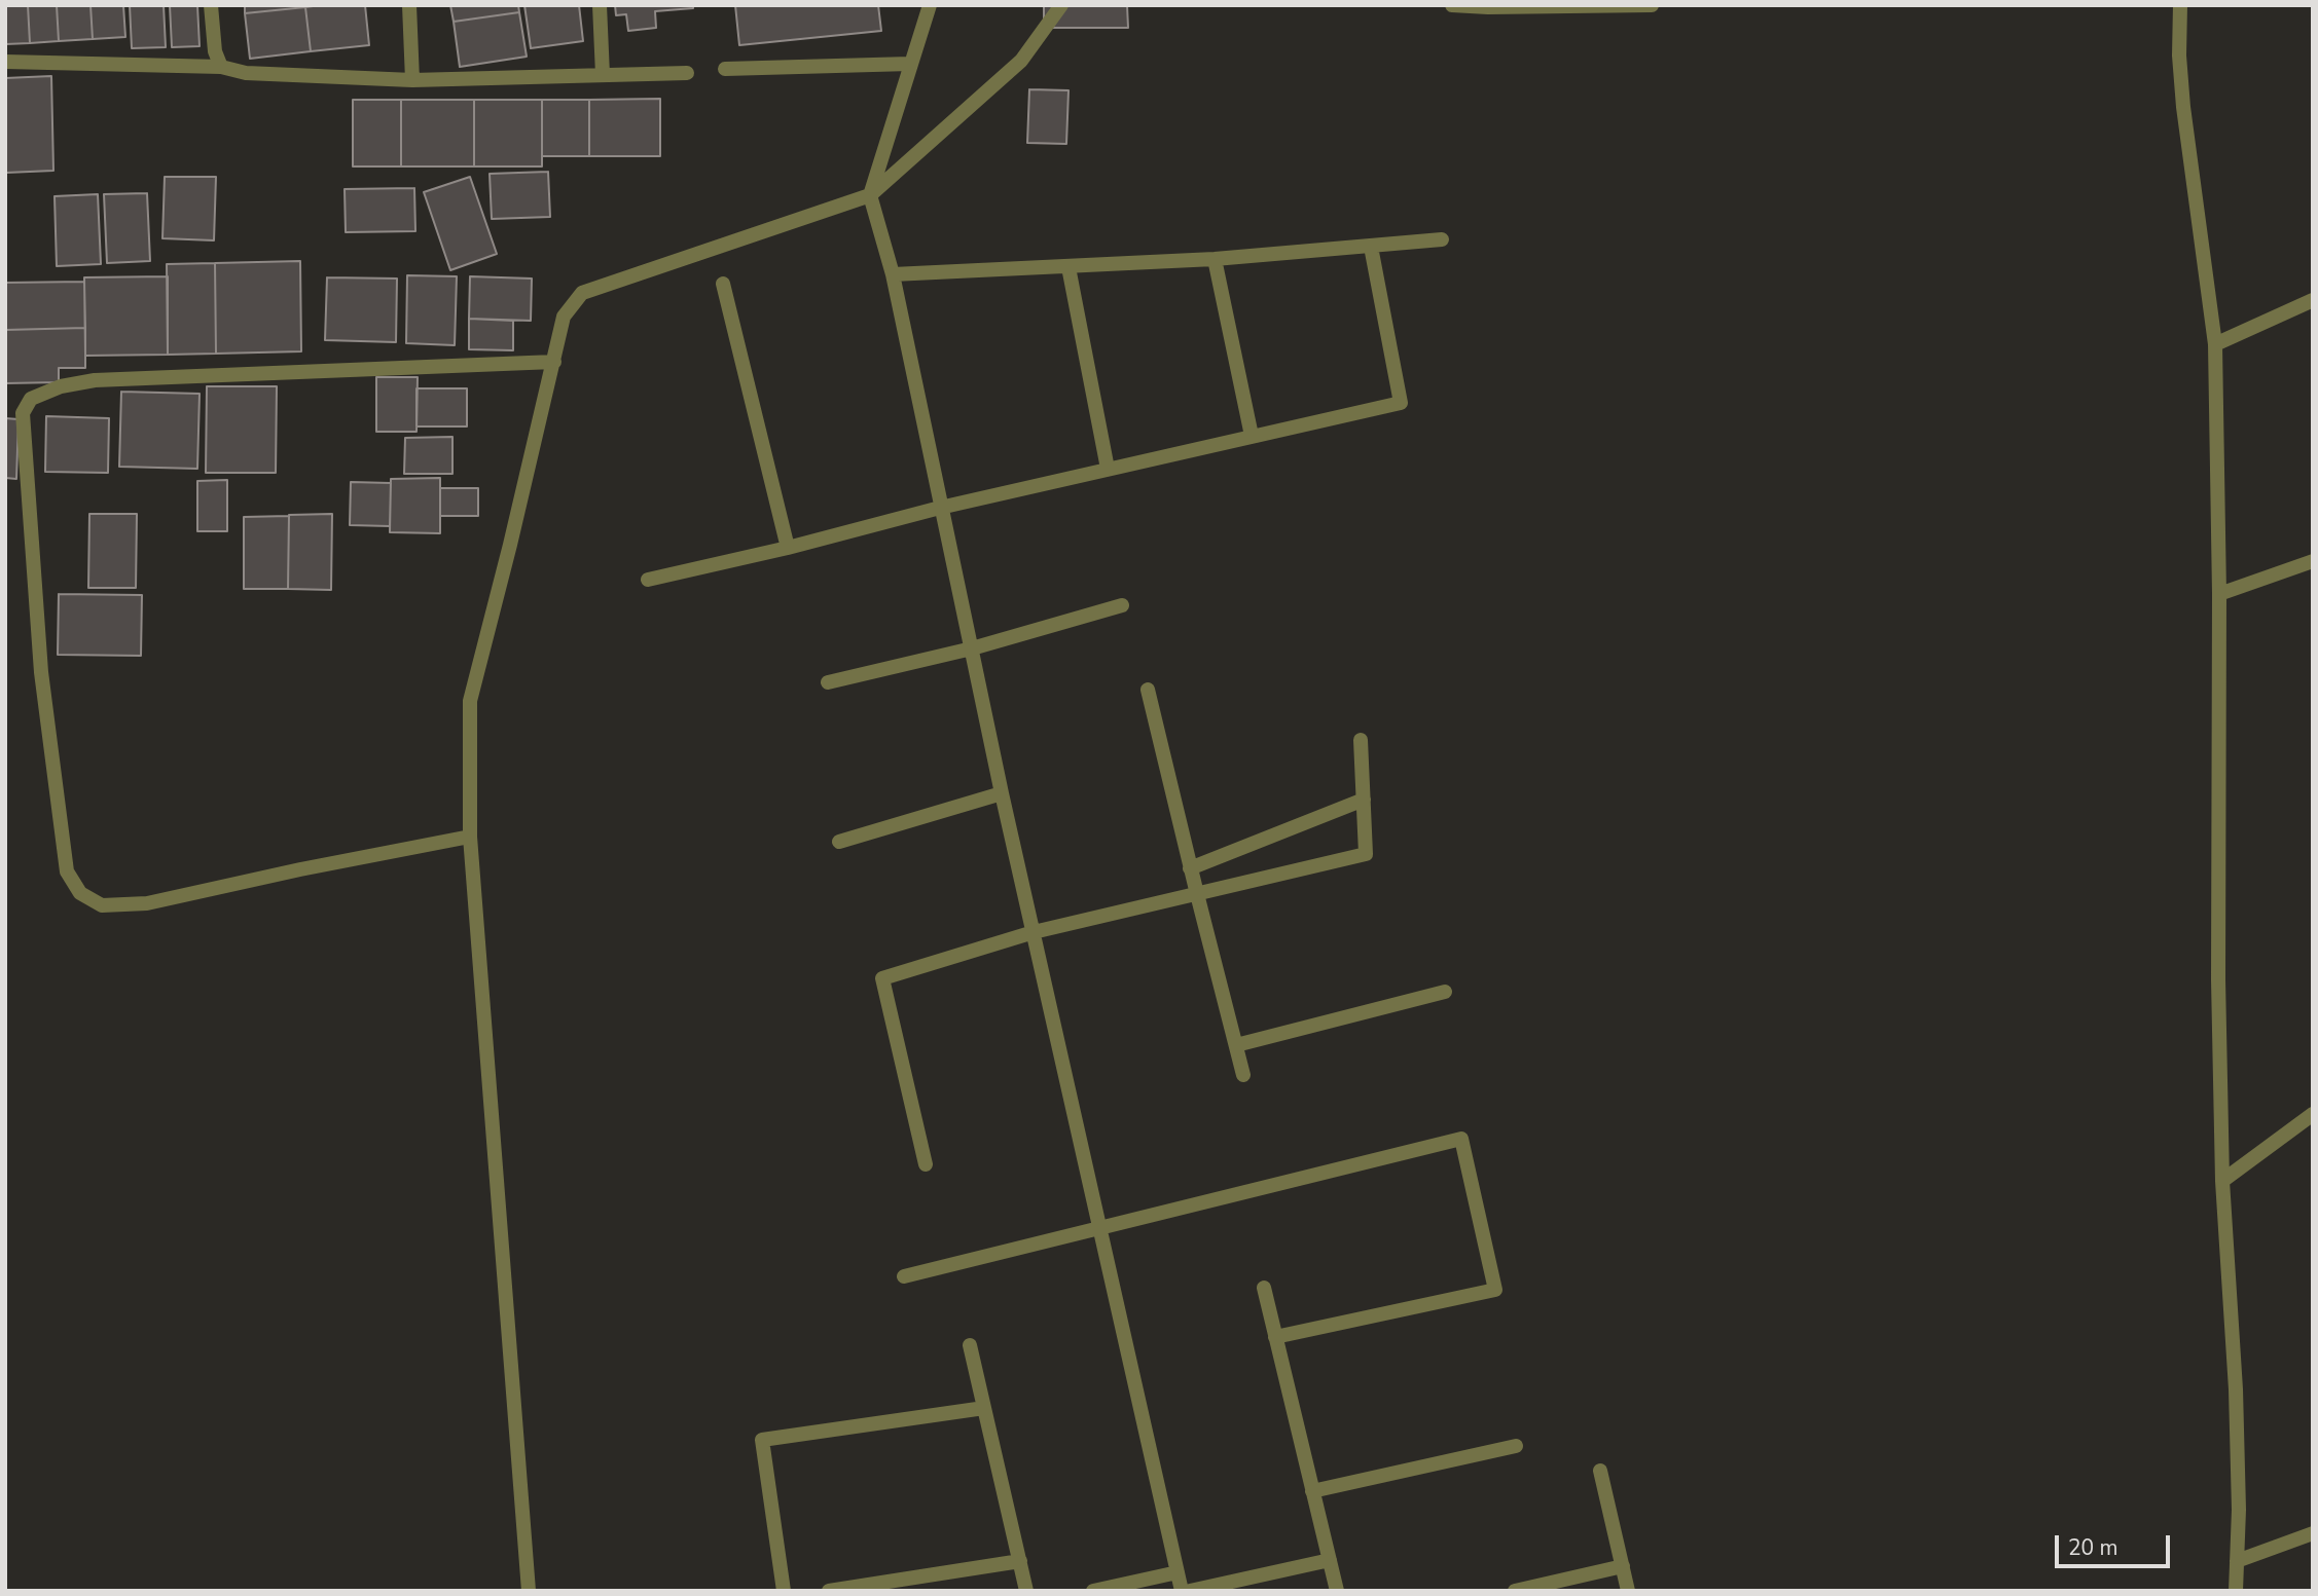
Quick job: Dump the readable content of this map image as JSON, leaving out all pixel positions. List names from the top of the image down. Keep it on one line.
{"scale_bar":"20 m"}
